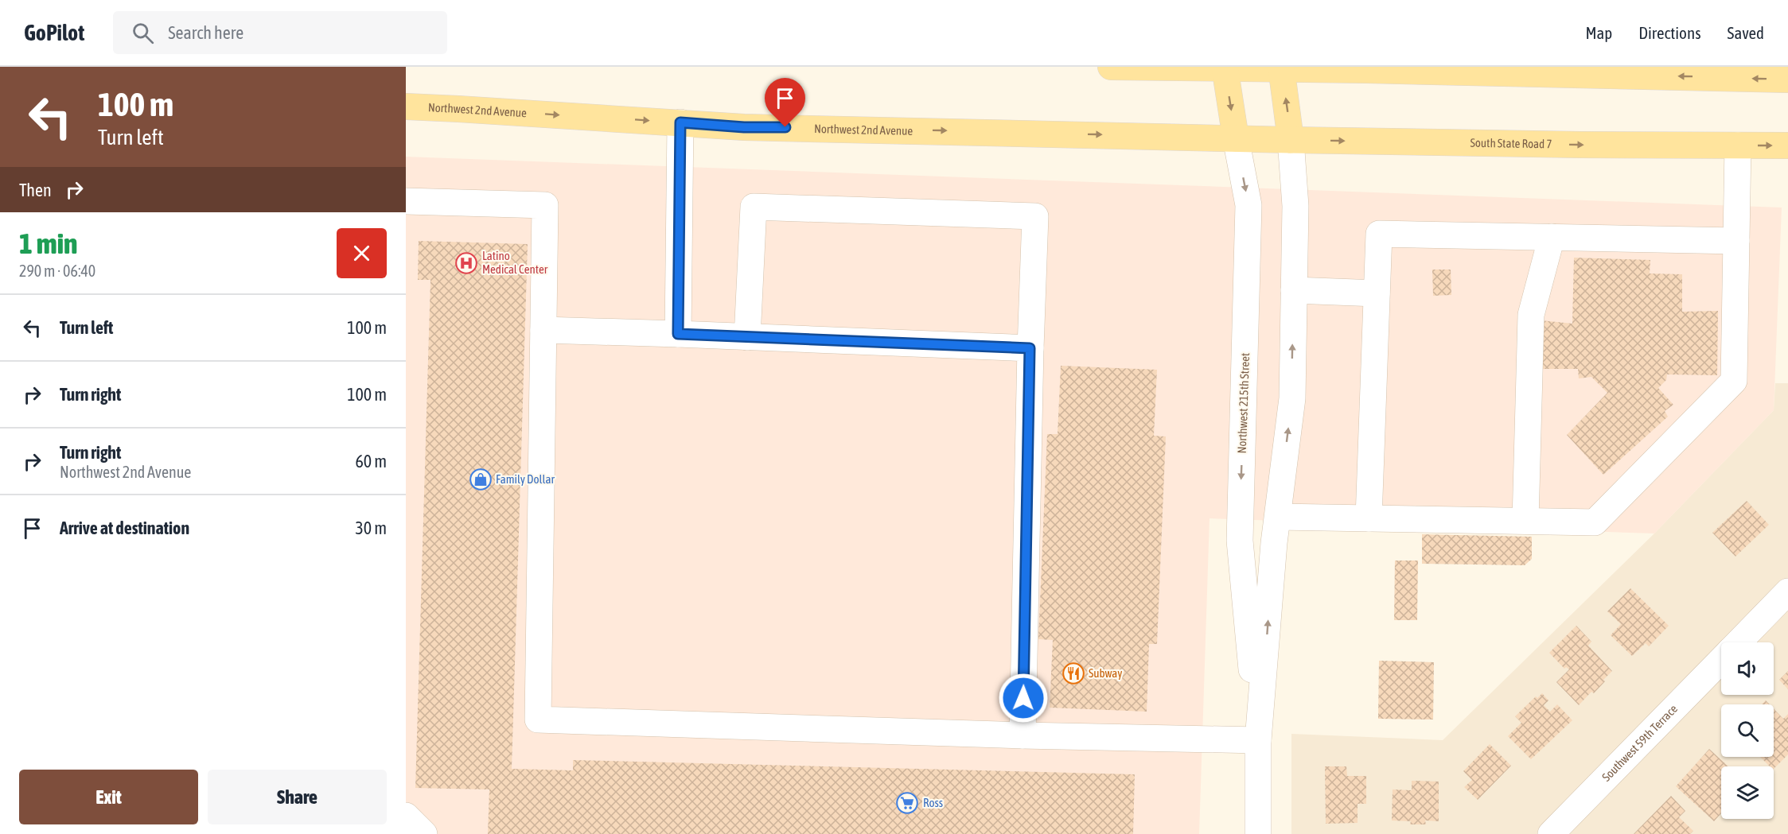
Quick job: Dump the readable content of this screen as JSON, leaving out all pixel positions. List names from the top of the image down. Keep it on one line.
{"streets":{"main road":["Northwest 2nd Avenue","South State Road 7","Northwest 215th Street"],"street":["Southwest 59th Terrace"]},"crossings":[["Northwest 2nd Avenue","South State Road 7"],["Northwest 2nd Avenue","Northwest 215th Street"],["South State Road 7","Northwest 215th Street"]],"one_way":["Northwest 2nd Avenue"],"places":{"hospital":["Latino Medical Center"],"shop":["Family Dollar"],"restaurant":["Subway"],"supermarket":["Ross"]},"page":{"header":"GoPilot","search":"Search here","nav":["Map","Directions","Saved"],"turn":["100 m","Turn left"],"then":"Then","heading":["1 min","290 m · 06:40"],"list":[{"name":"Turn left","value":"100 m"},{"name":"Turn right","value":"100 m"},{"name":"Turn right","note":"Northwest 2nd Avenue","value":"60 m"},{"name":"Arrive at destination","value":"30 m"}],"buttons":["Exit","Share"]}}
